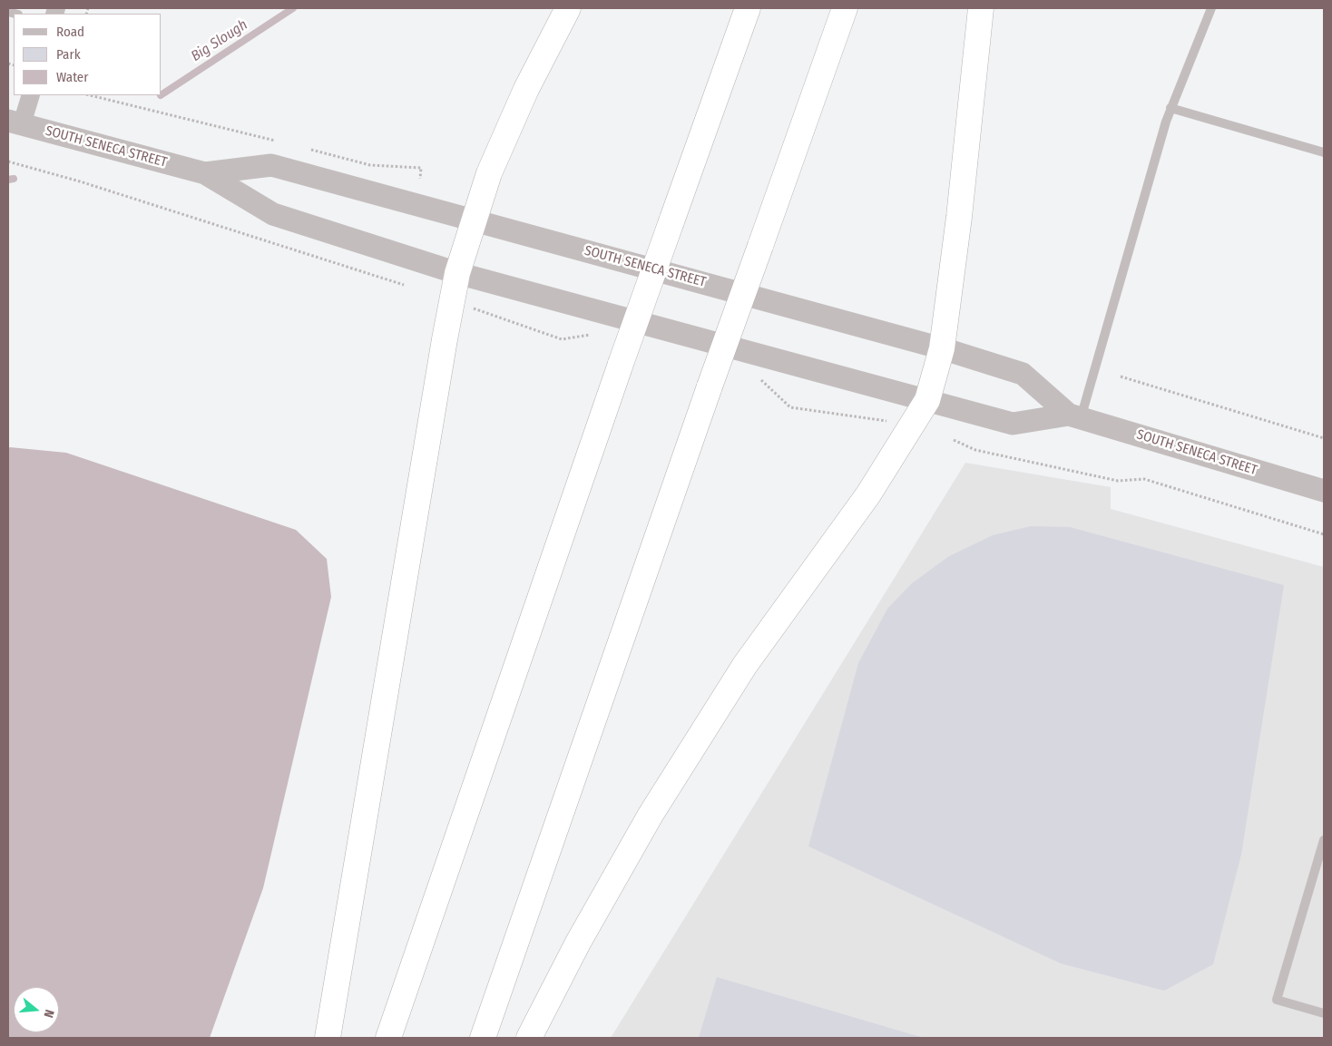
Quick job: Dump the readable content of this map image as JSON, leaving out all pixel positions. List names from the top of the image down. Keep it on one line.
{"streets":{"street":["SOUTH SENECA STREET"]},"water":["Big Slough"],"legend":["Road","Park","Water"],"north":"right"}
